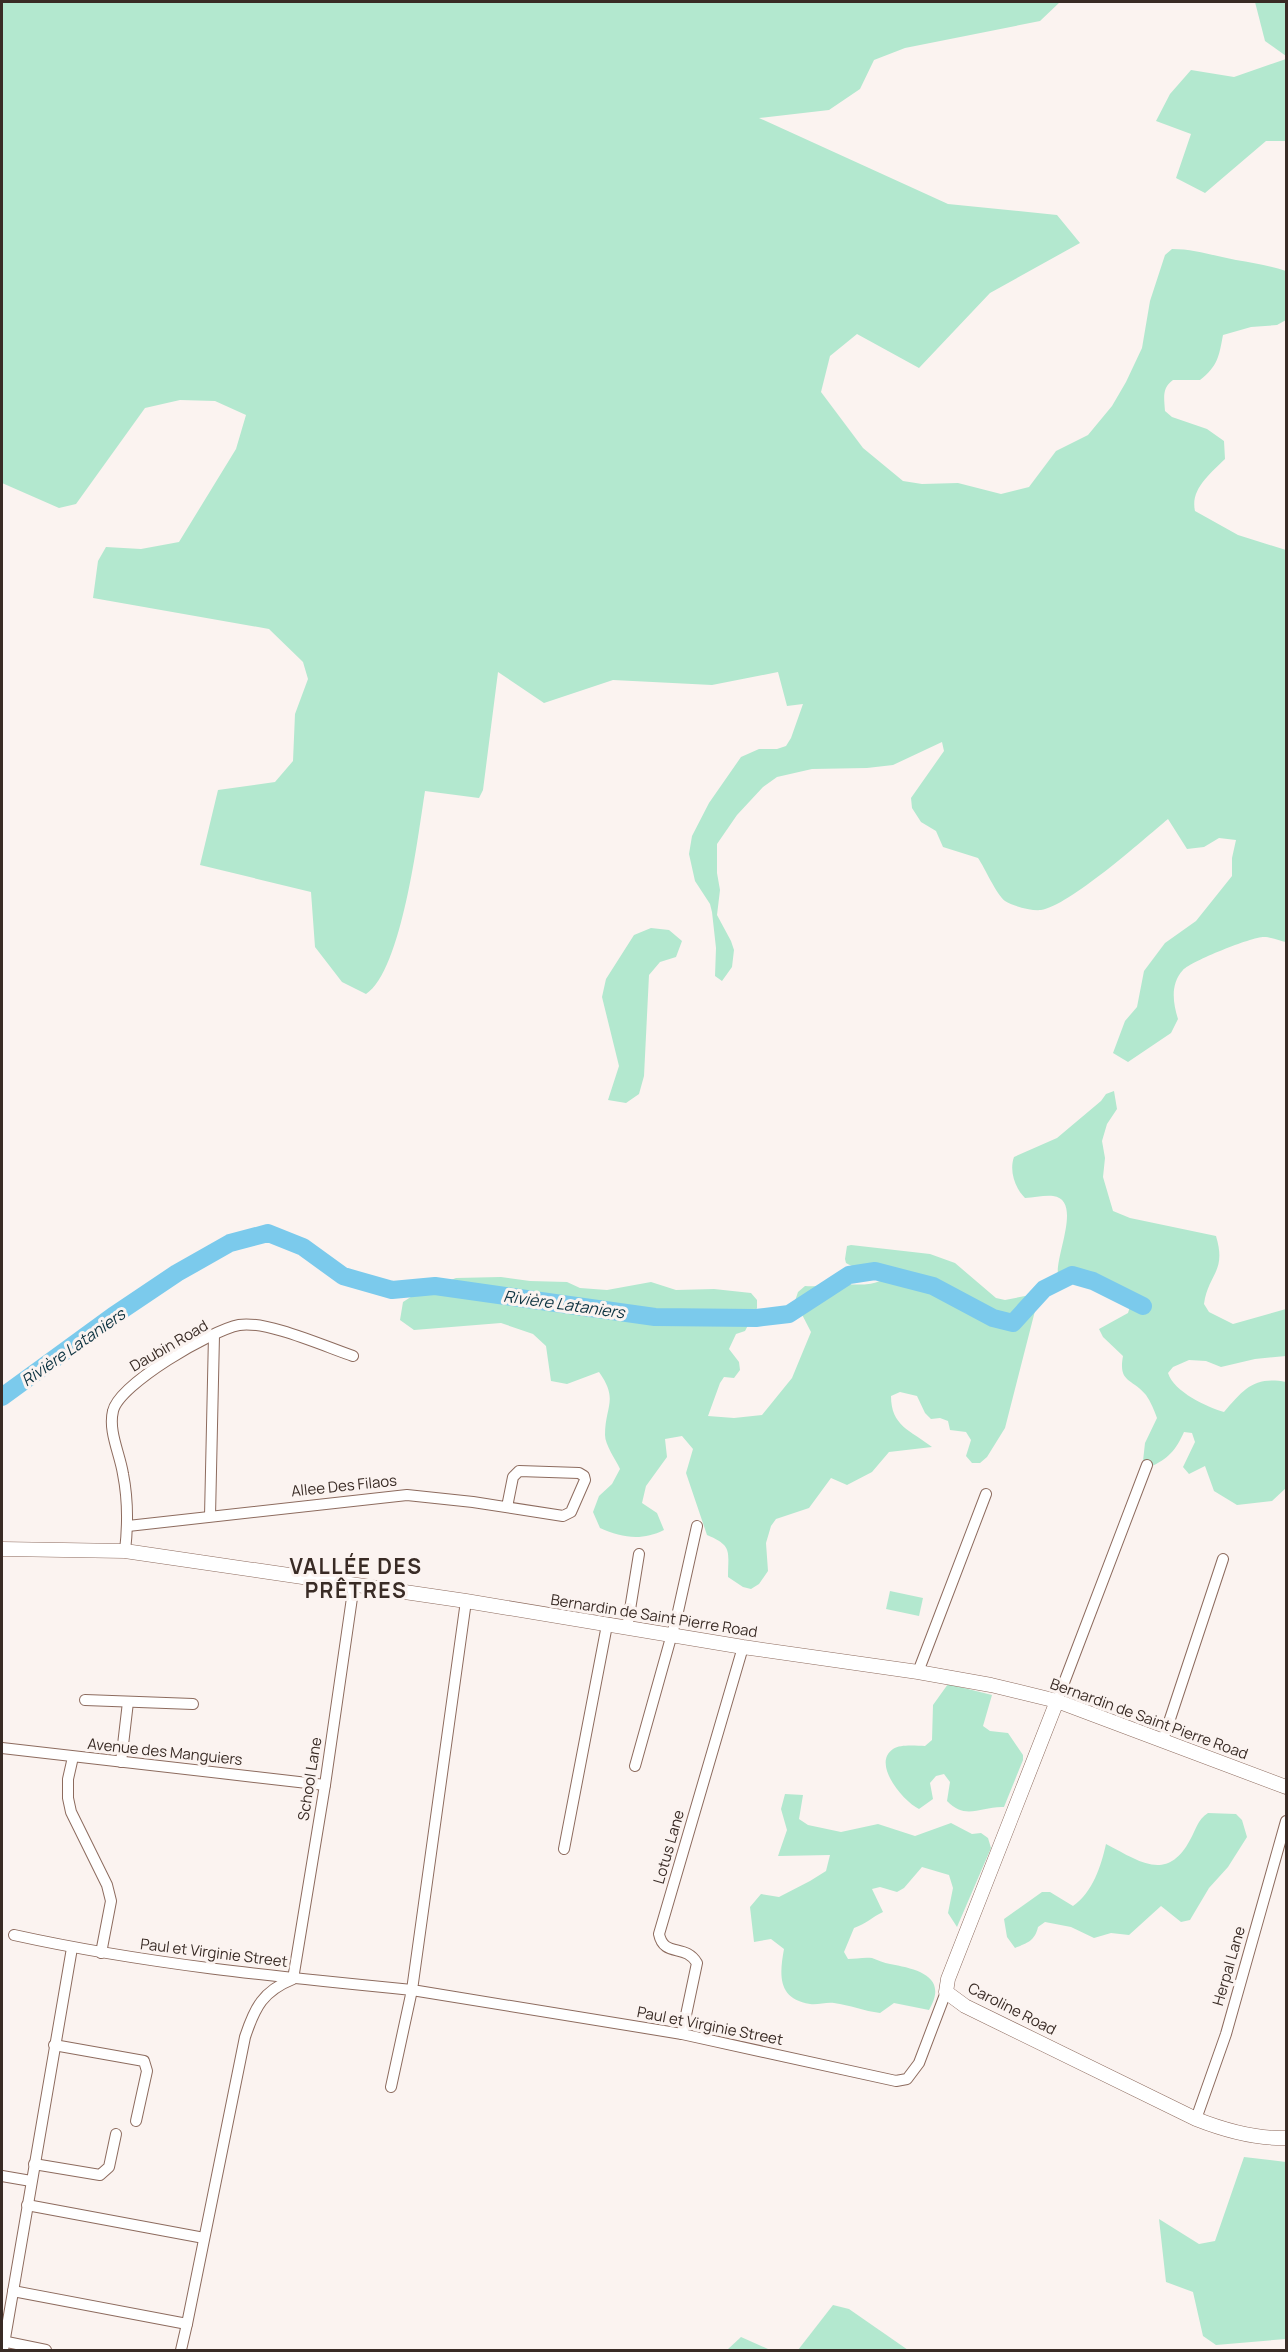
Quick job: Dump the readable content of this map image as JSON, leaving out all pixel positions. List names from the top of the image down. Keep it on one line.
{"streets":{"main road":["Bernardin de Saint Pierre Road","Caroline Road"],"street":["Daubin Road","Allee Des Filaos","Avenue des Manguiers","School Lane","Lotus Lane","Paul et Virginie Street","Herpal Lane"]},"crossings":[["Daubin Road","Allee Des Filaos"],["Daubin Road","Bernardin de Saint Pierre Road"],["Bernardin de Saint Pierre Road","School Lane"],["Bernardin de Saint Pierre Road","Lotus Lane"],["Bernardin de Saint Pierre Road","Caroline Road"],["Avenue des Manguiers","School Lane"],["School Lane","Paul et Virginie Street"],["Lotus Lane","Paul et Virginie Street"],["Paul et Virginie Street","Caroline Road"],["Herpal Lane","Caroline Road"]],"districts":["VALLÉE DES PRÊTRES"],"water":["Rivière Lataniers"]}
